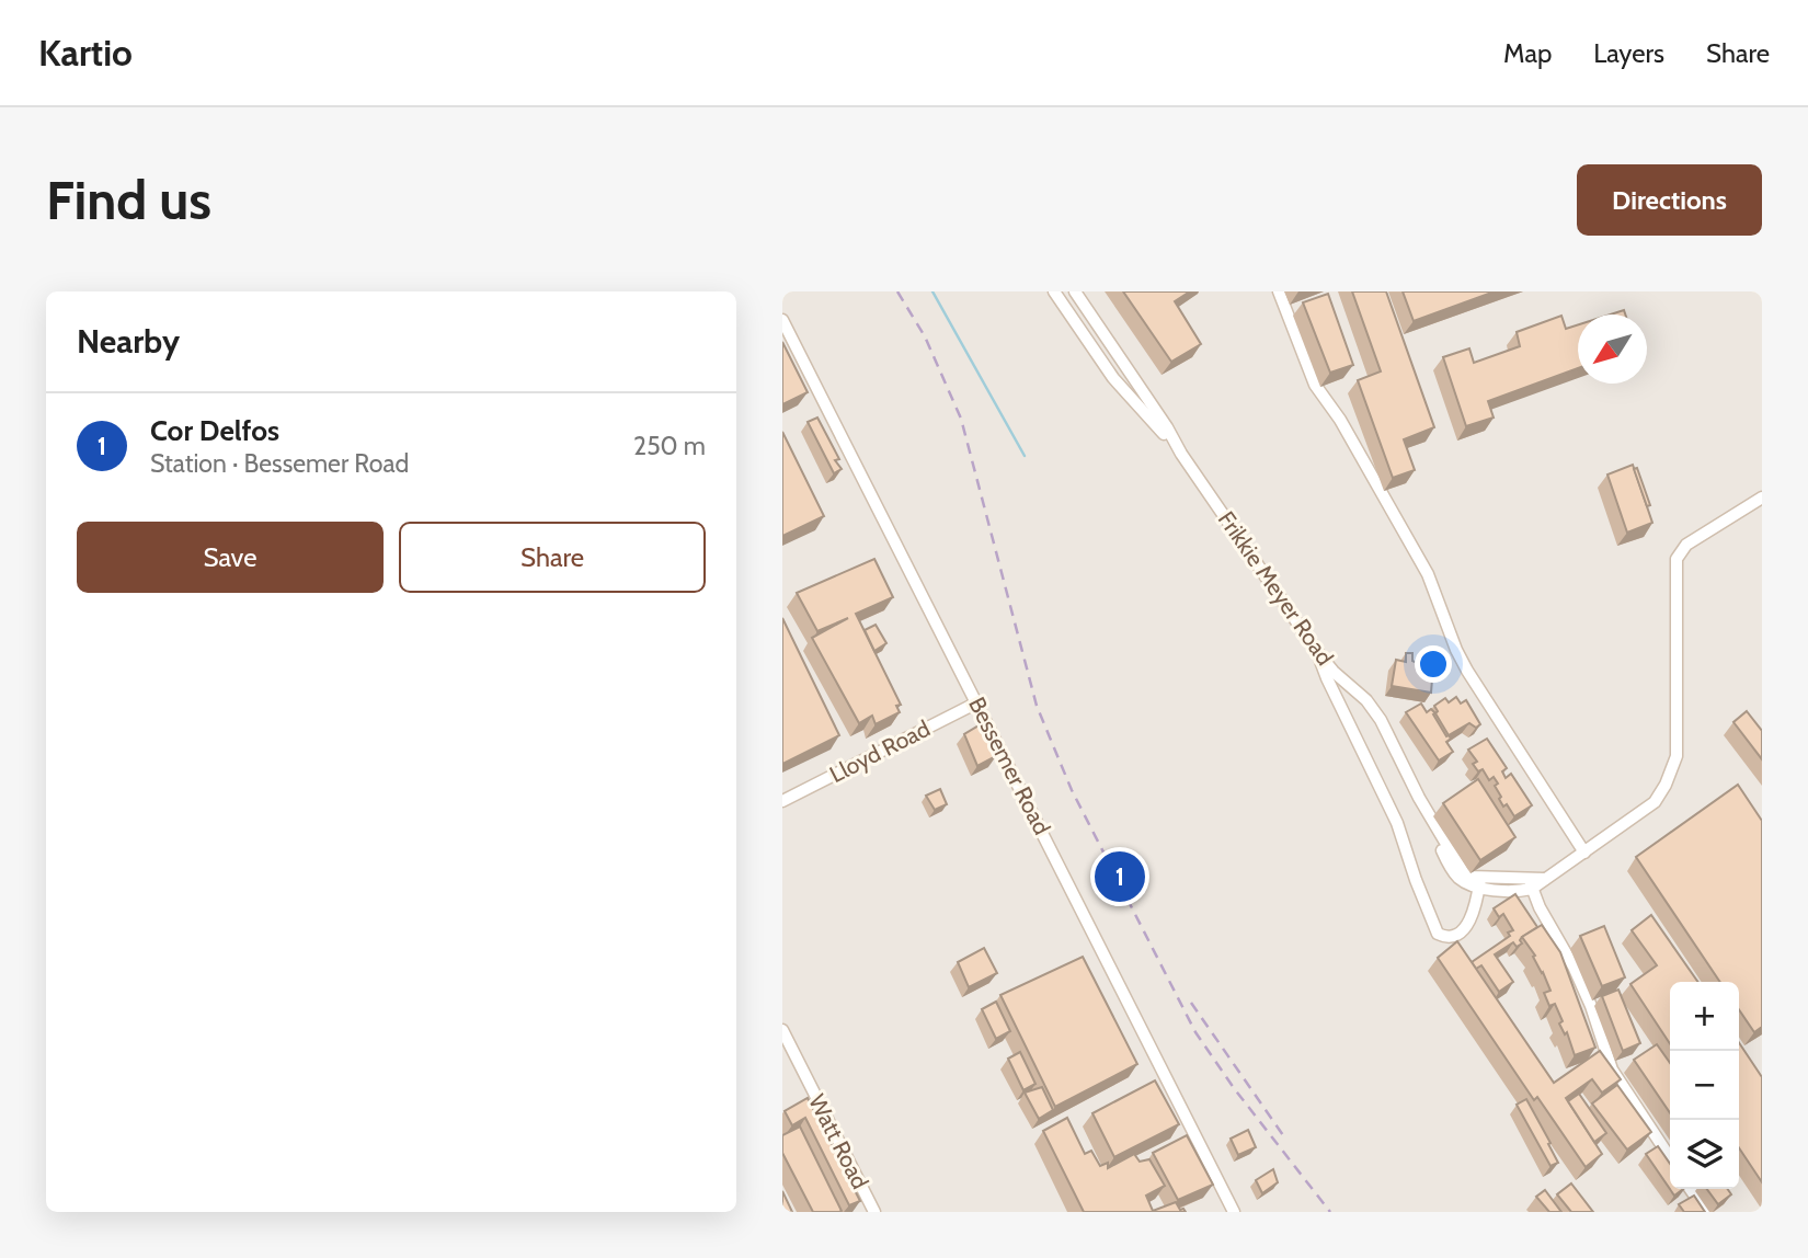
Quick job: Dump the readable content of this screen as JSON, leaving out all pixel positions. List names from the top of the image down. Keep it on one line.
{"streets":{"street":["Frikkie Meyer Road","Lloyd Road","Bessemer Road","Watt Road"]},"crossings":[["Lloyd Road","Bessemer Road"]],"north":"bottom left","page":{"header":"Kartio","nav":["Map","Layers","Share"],"buttons":["Directions",["Save","Share"]],"title":"Find us","heading":"Nearby","list":[{"mark":"1","name":"Cor Delfos","note":"Station · Bessemer Road","value":"250 m"}],"pins":"1","map_buttons":["+","−"]}}
